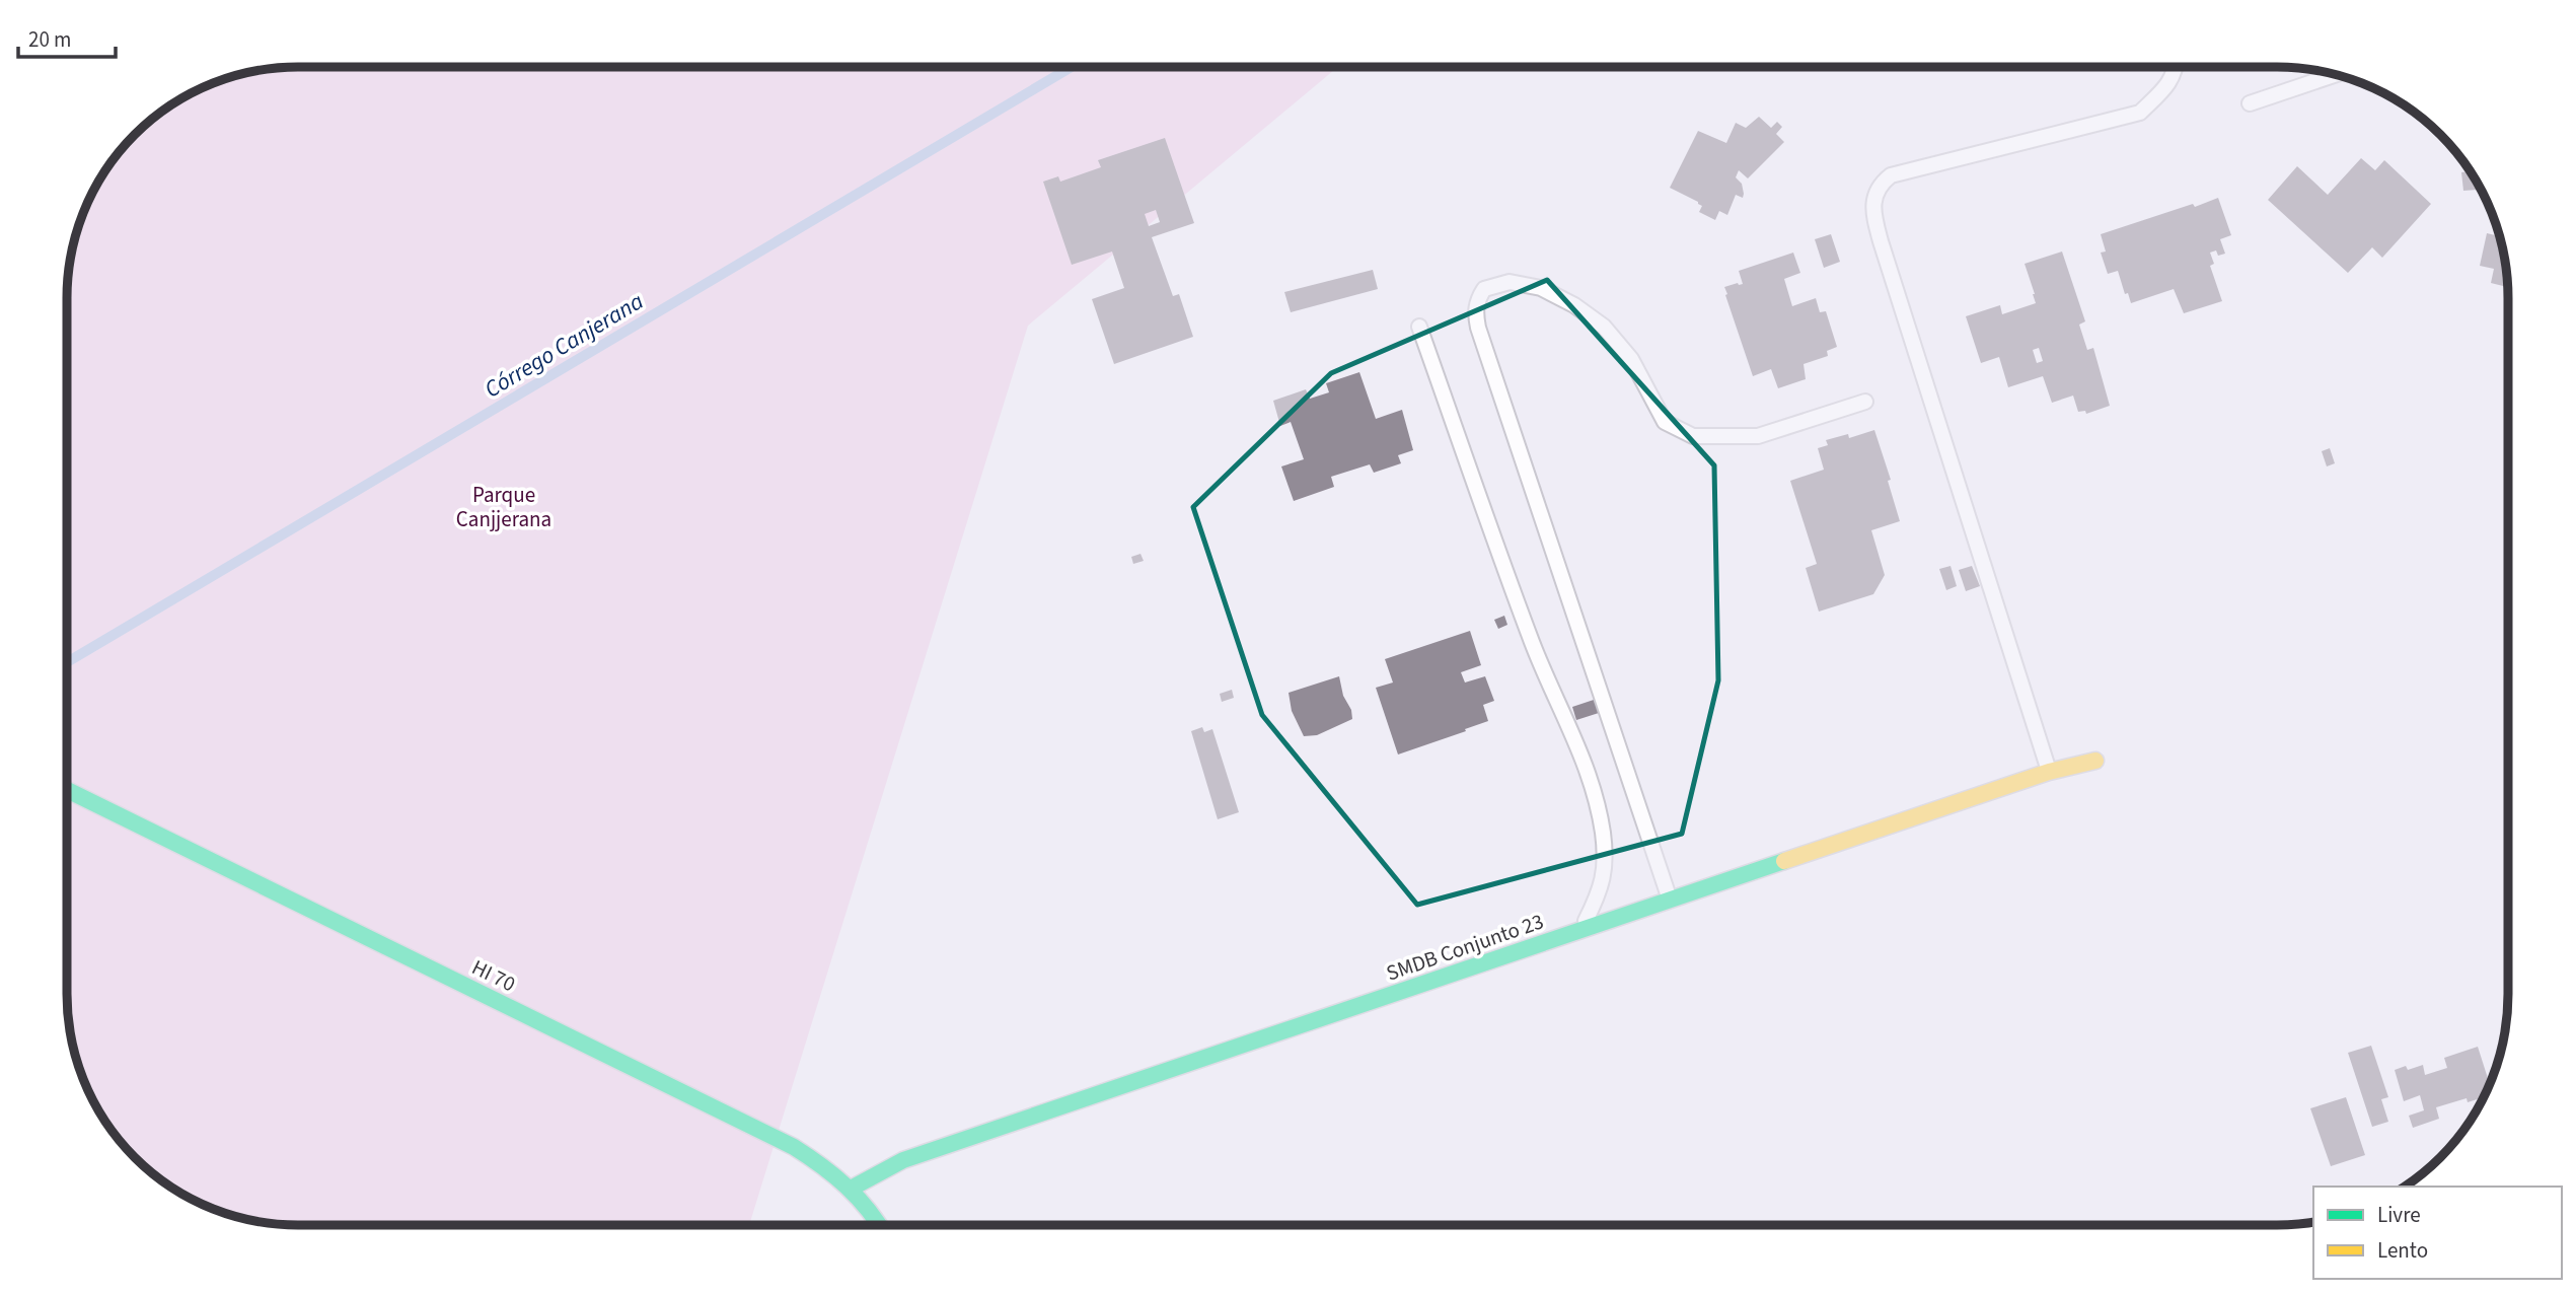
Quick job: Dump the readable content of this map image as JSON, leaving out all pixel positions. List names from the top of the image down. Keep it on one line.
{"streets":{"street":["SMDB Conjunto 23","HI 70"]},"crossings":[["SMDB Conjunto 23","HI 70"]],"water":["Córrego Canjerana"],"parks":["Parque Canjjerana"],"legend":["Livre","Lento"],"scale_bar":"20 m"}
